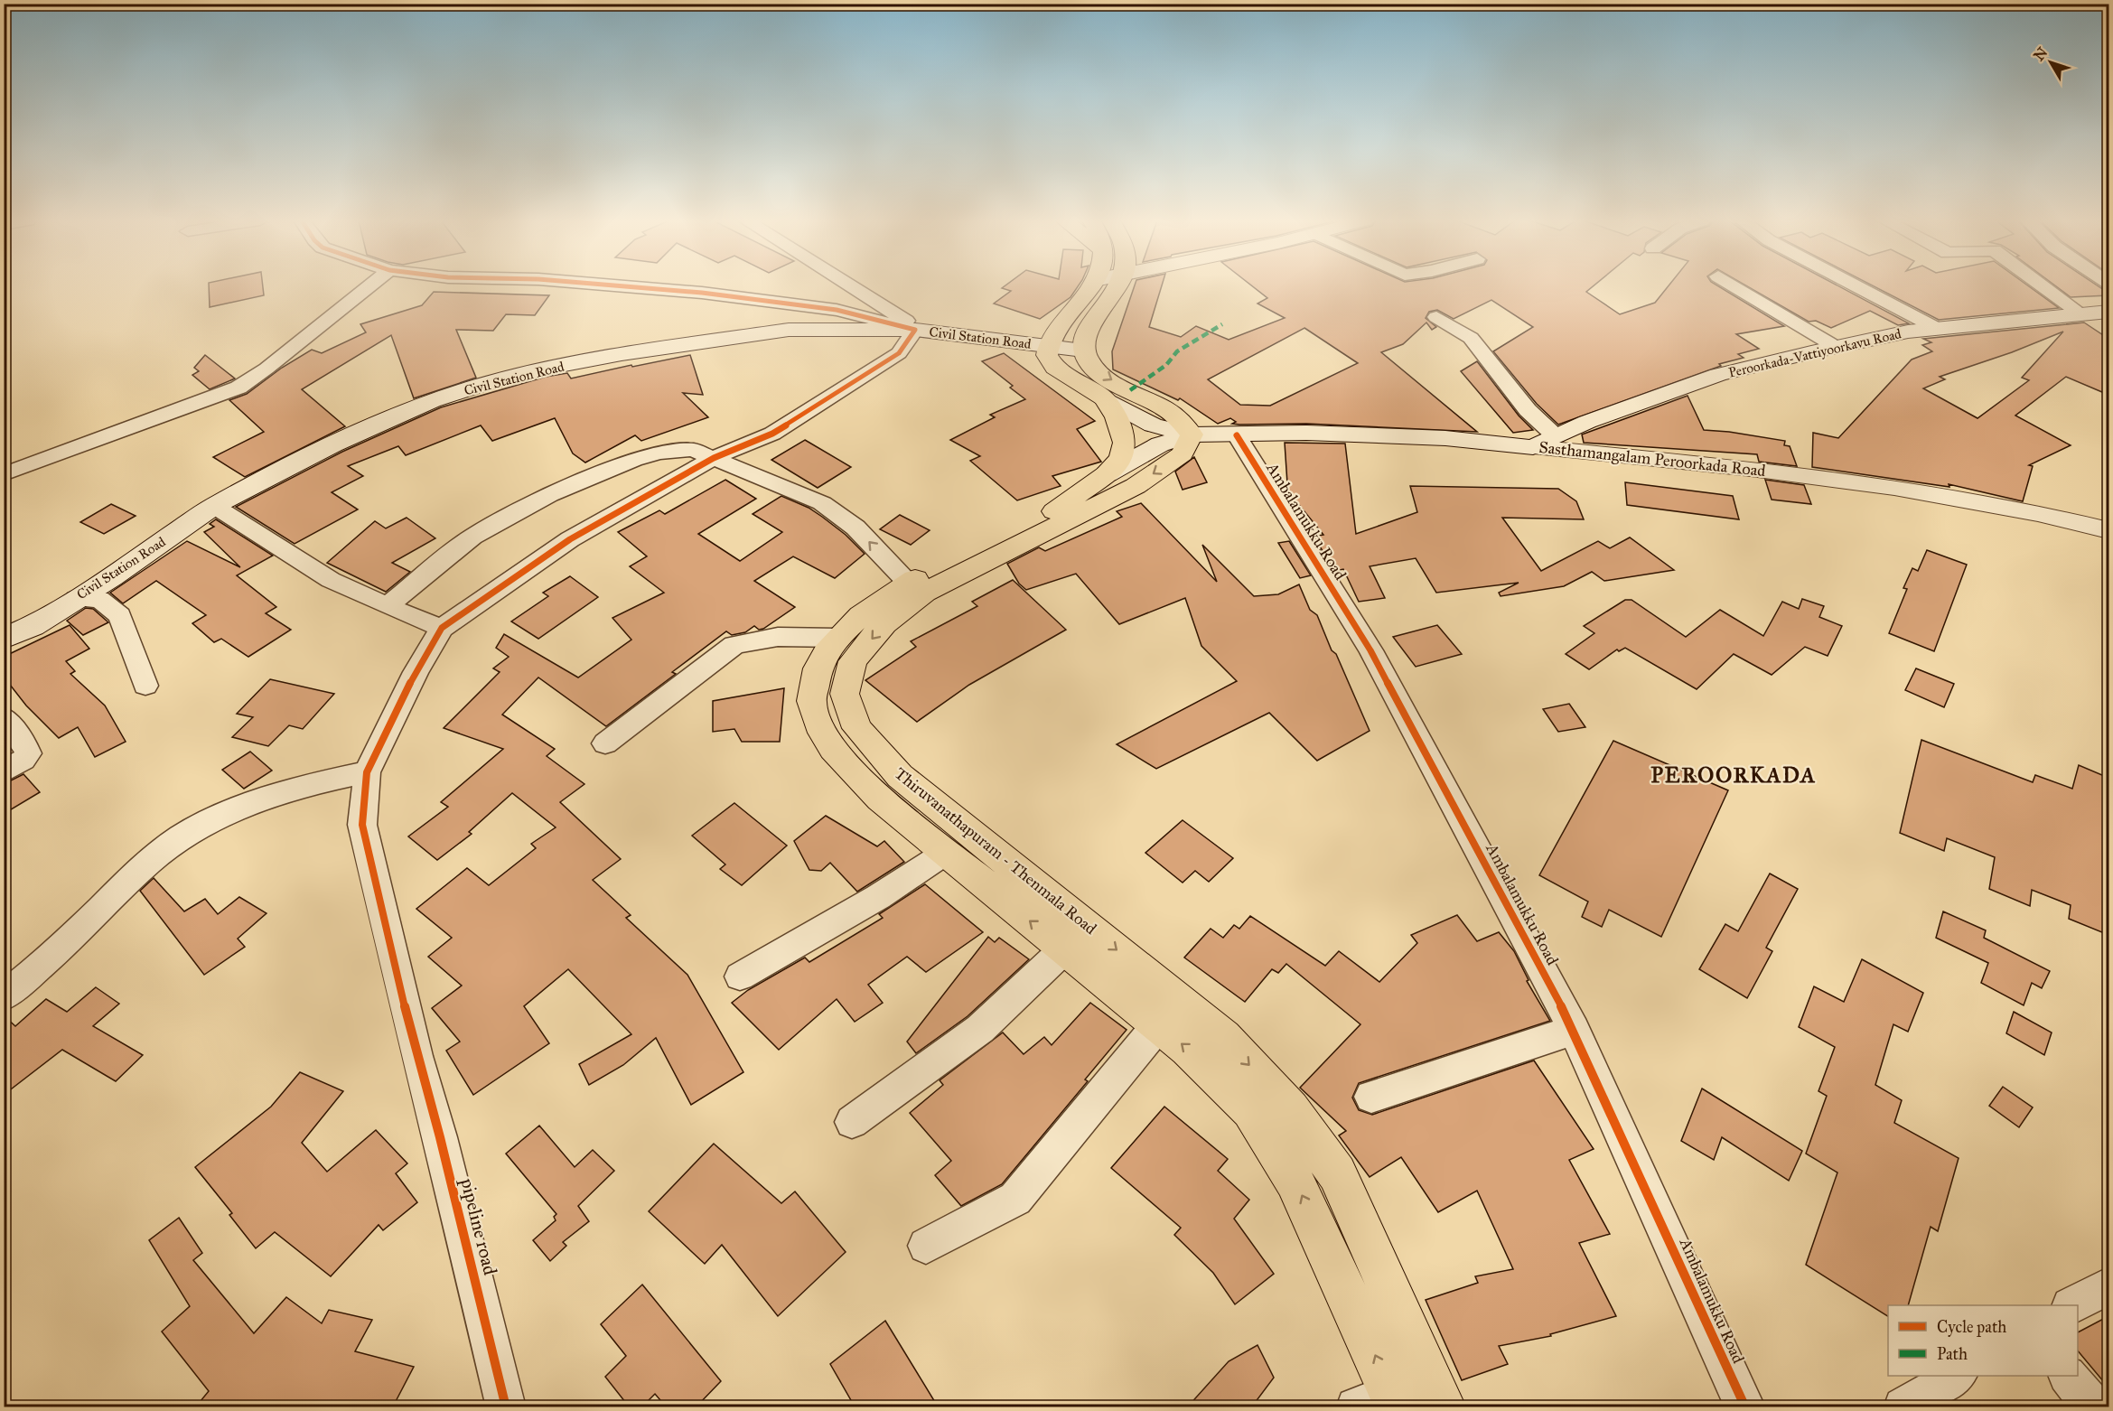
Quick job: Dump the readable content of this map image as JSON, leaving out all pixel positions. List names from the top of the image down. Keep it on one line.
{"streets":{"main road":["Civil Station Road","Peroorkada-Vattiyoorkavu Road","Sasthamangalam Peroorkada Road","Thiruvanathapuram - Thenmala Road"],"street":["Ambalamukku Road","pipeline road"]},"crossings":[["Peroorkada-Vattiyoorkavu Road","Sasthamangalam Peroorkada Road"],["Sasthamangalam Peroorkada Road","Ambalamukku Road"],["Sasthamangalam Peroorkada Road","Thiruvanathapuram - Thenmala Road"]],"districts":["PEROORKADA"],"legend":["Cycle path","Path"],"north":"top left"}
